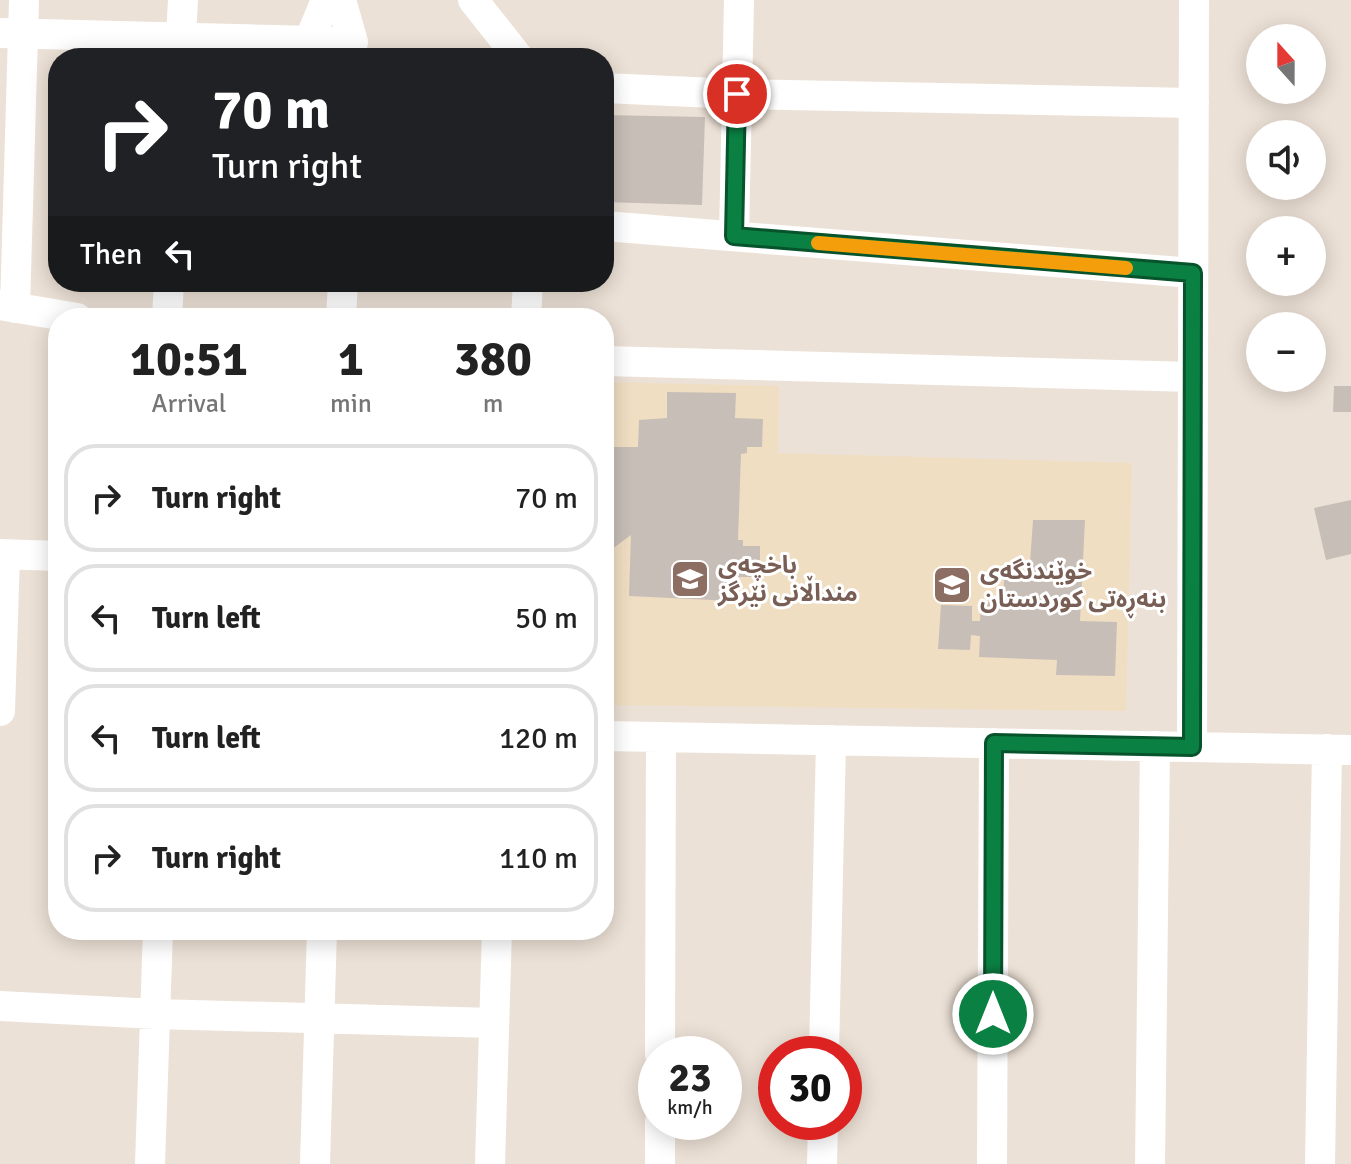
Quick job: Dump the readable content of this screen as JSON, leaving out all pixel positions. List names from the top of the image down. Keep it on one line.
{"places":{"school or university":["باخچەی منداڵانی نێرگز","خوێندنگەی بنەڕەتی کوردستان"]},"north":"top","page":{"map_buttons":["+","−"],"turn":["70 m","Turn right"],"then":"Then","eta":["10:51","Arrival","1","min","380","m"],"list":[{"name":"Turn right","value":"70 m"},{"name":"Turn left","value":"50 m"},{"name":"Turn left","value":"120 m"},{"name":"Turn right","value":"110 m"}],"speed":"23 km/h","limit":"30"}}
